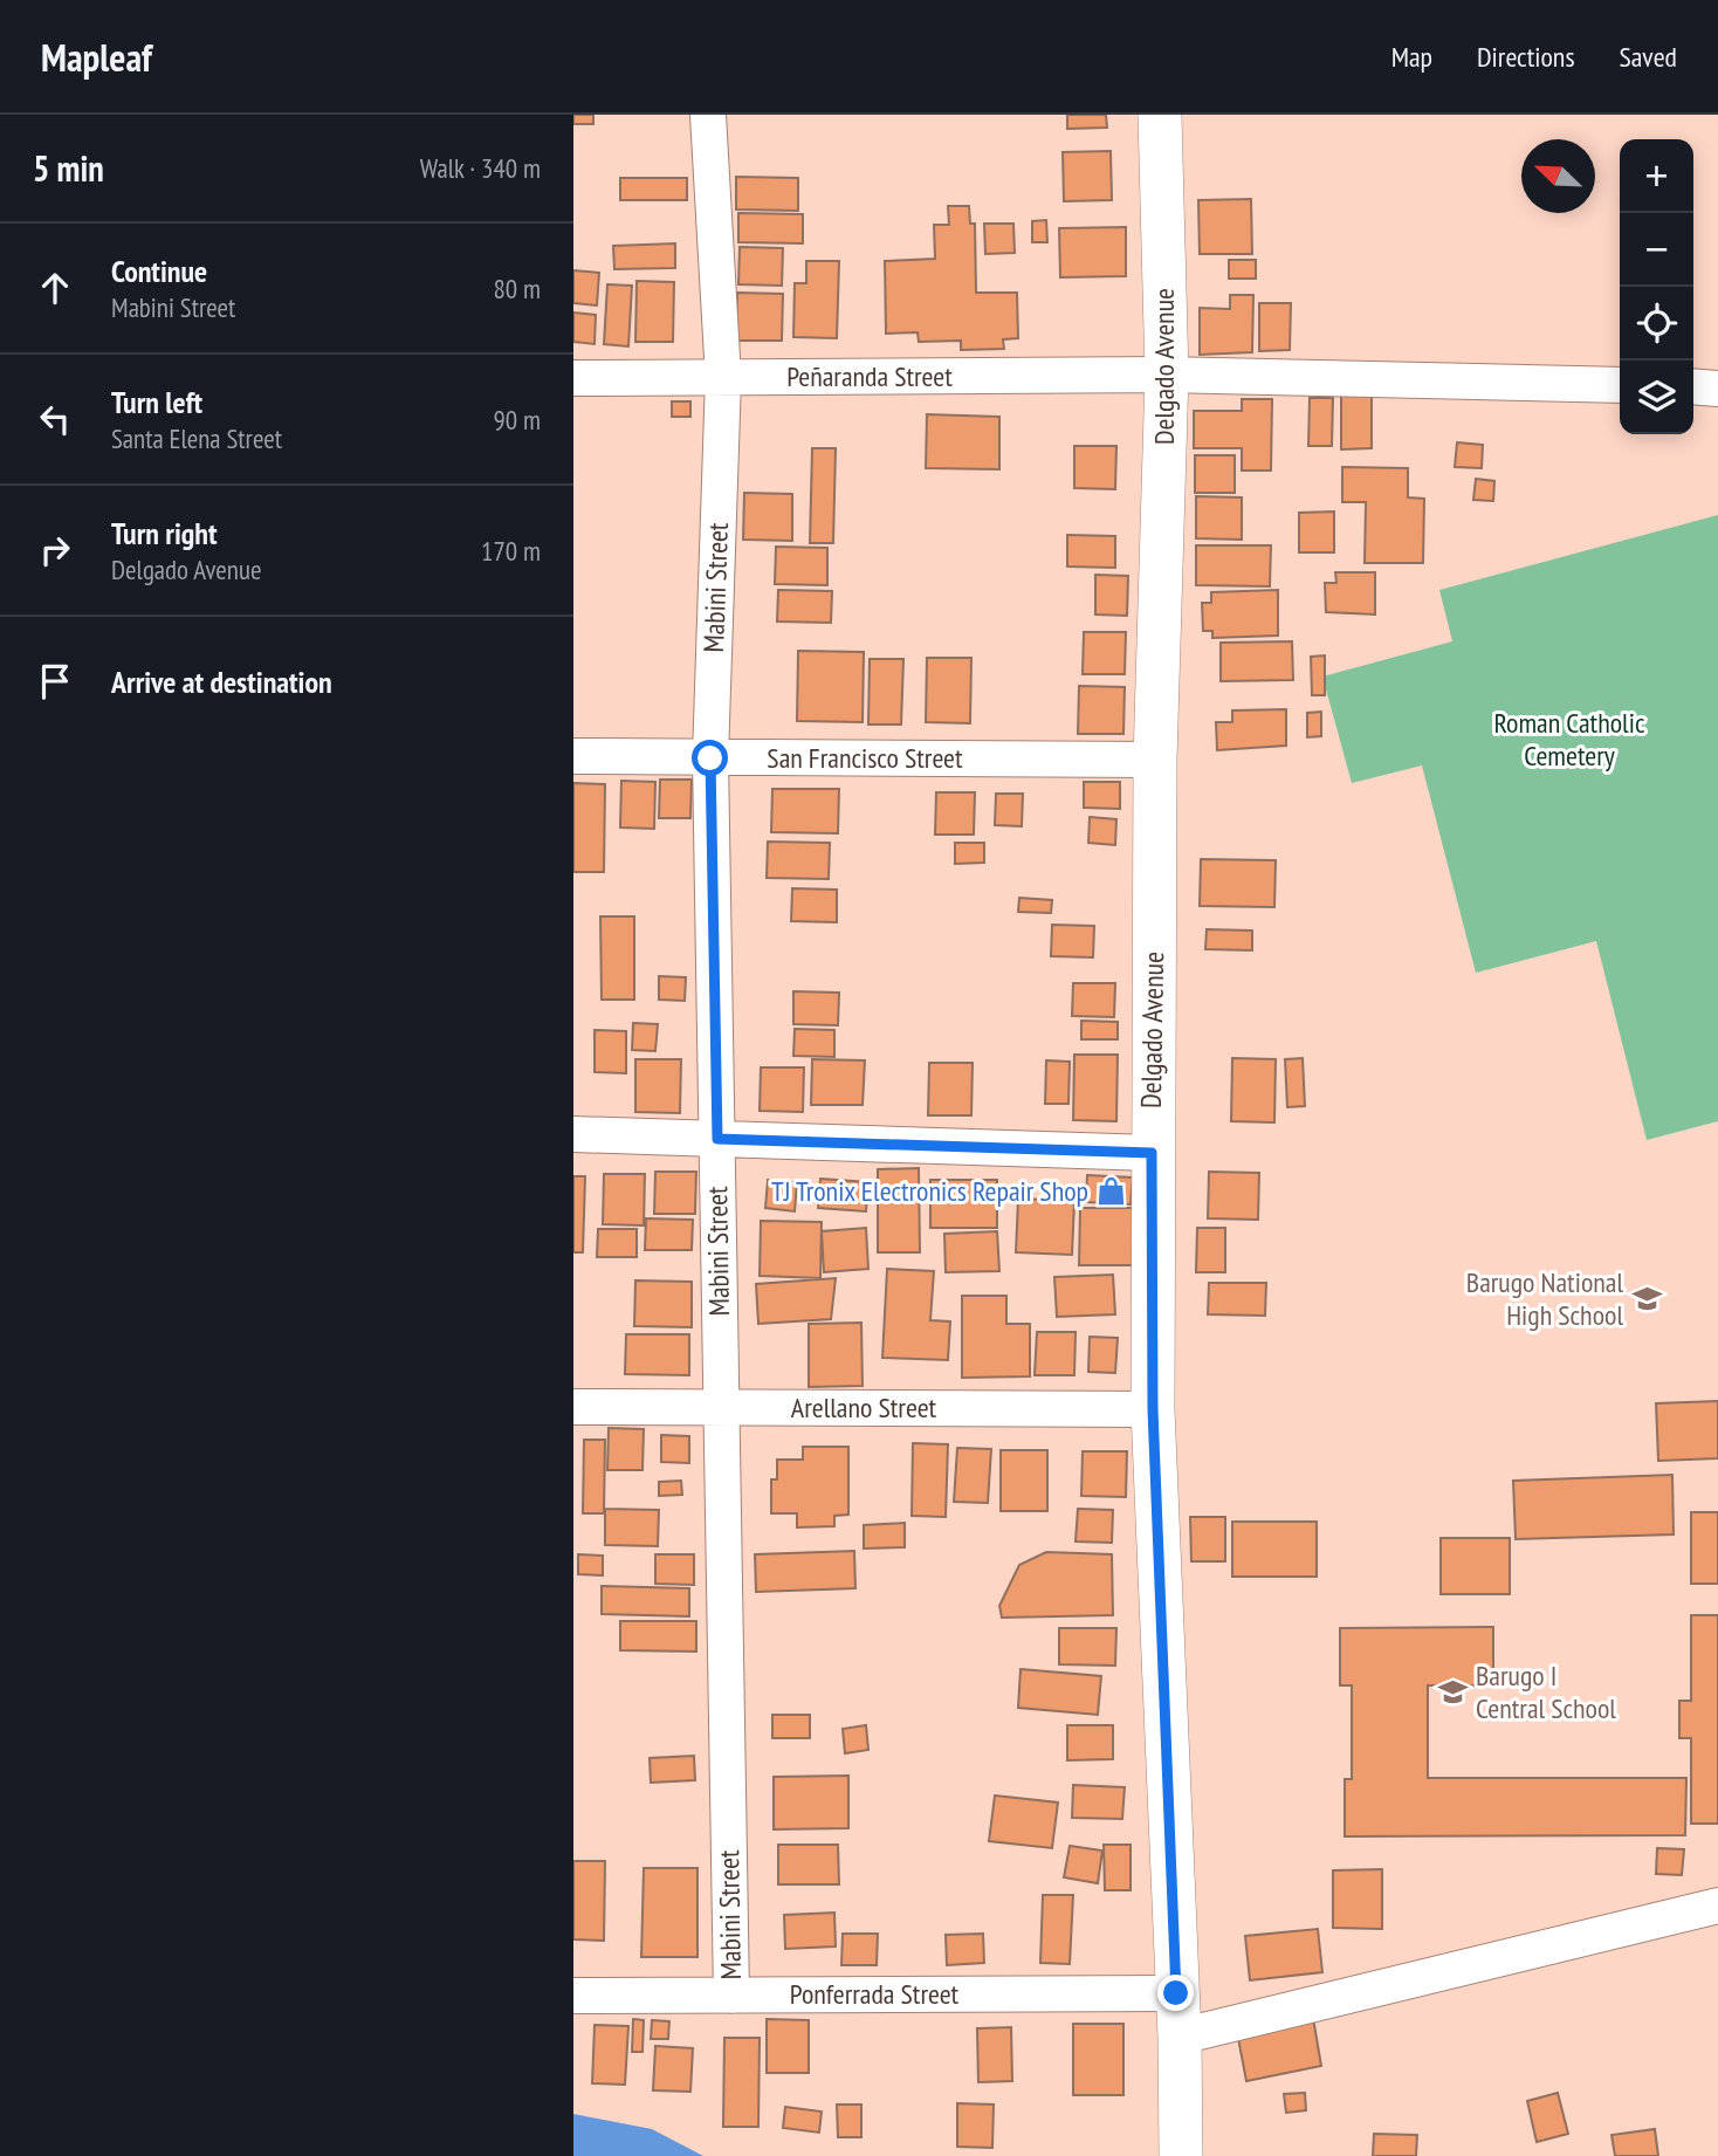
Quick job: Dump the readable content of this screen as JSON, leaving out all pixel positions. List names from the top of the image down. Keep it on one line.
{"streets":{"main road":["Delgado Avenue"],"street":["Peñaranda Street","Mabini Street","San Francisco Street","Arellano Street","Ponferrada Street"]},"crossings":[["Delgado Avenue","Peñaranda Street"],["Delgado Avenue","San Francisco Street"],["Delgado Avenue","Arellano Street"],["Delgado Avenue","Ponferrada Street"],["Peñaranda Street","Mabini Street"],["Mabini Street","San Francisco Street"],["Mabini Street","Arellano Street"],["Mabini Street","Ponferrada Street"]],"parks":["Roman Catholic Cemetery"],"places":{"shop":["TJ Tronix Electronics Repair Shop"],"school or university":["Barugo National High School","Barugo I Central School"]},"north":"top left","page":{"header":"Mapleaf","nav":["Map","Directions","Saved"],"heading":["5 min","Walk · 340 m"],"map_buttons":["+","−"],"list":[["Continue","Mabini Street","80 m"],["Turn left","Santa Elena Street","90 m"],["Turn right","Delgado Avenue","170 m"],"Arrive at destination"]}}
